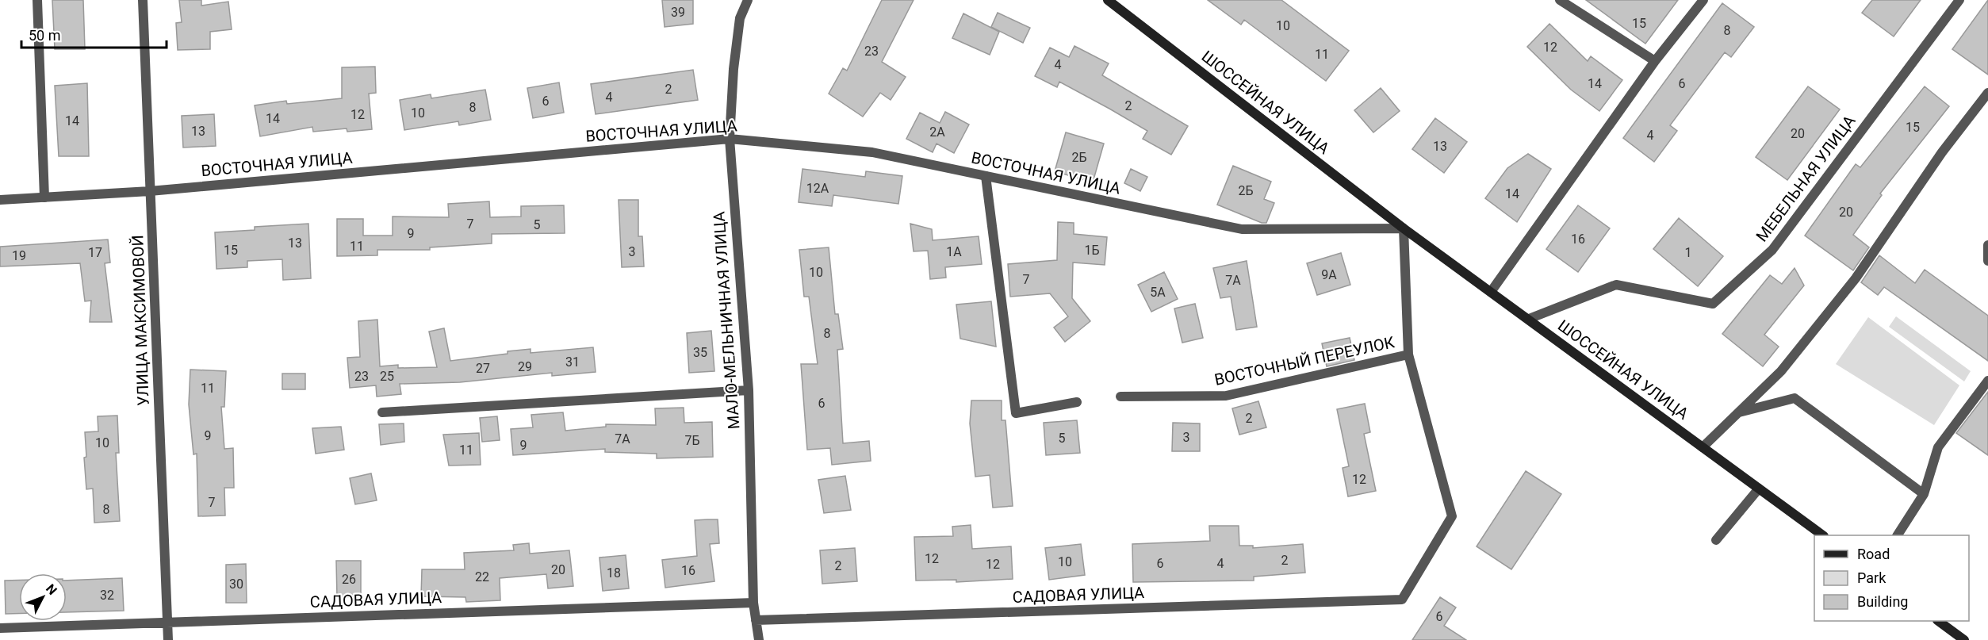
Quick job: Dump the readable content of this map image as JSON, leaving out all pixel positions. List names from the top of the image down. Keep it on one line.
{"streets":{"main road":["ШОССЕЙНАЯ УЛИЦА"],"street":["ВОСТОЧНАЯ УЛИЦА","МЕБЕЛЬНАЯ УЛИЦА","УЛИЦА МАКСИМОВОЙ","МАЛО-МЕЛЬНИЧНАЯ УЛИЦА","ВОСТОЧНЫЙ ПЕРЕУЛОК","САДОВАЯ УЛИЦА"]},"crossings":[["ШОССЕЙНАЯ УЛИЦА","ВОСТОЧНАЯ УЛИЦА"],["ШОССЕЙНАЯ УЛИЦА","МЕБЕЛЬНАЯ УЛИЦА"],["ВОСТОЧНАЯ УЛИЦА","УЛИЦА МАКСИМОВОЙ"],["ВОСТОЧНАЯ УЛИЦА","МАЛО-МЕЛЬНИЧНАЯ УЛИЦА"],["УЛИЦА МАКСИМОВОЙ","САДОВАЯ УЛИЦА"],["МАЛО-МЕЛЬНИЧНАЯ УЛИЦА","САДОВАЯ УЛИЦА"],["ВОСТОЧНЫЙ ПЕРЕУЛОК","САДОВАЯ УЛИЦА"]],"house_numbers":["39","15","10","8","12","23","11","4","14","6","2","4","6","2","8","10","12","14","14","15","13","2А","20","4","13","2Б","12А","2Б","14","20","7","5","9","16","13","11","15","1Б","3","1А","17","1","19","10","9А","7","7А","5А","8","35","31","29","27","23","25","11","6","2","9","3","5","7А","7Б","10","9","11","12","7","8","12","2","10","6","4","12","2","20","16","18","22","26","30","32","6"],"legend":["Road","Park","Building"],"scale_bar":"50 m","north":"top right"}
